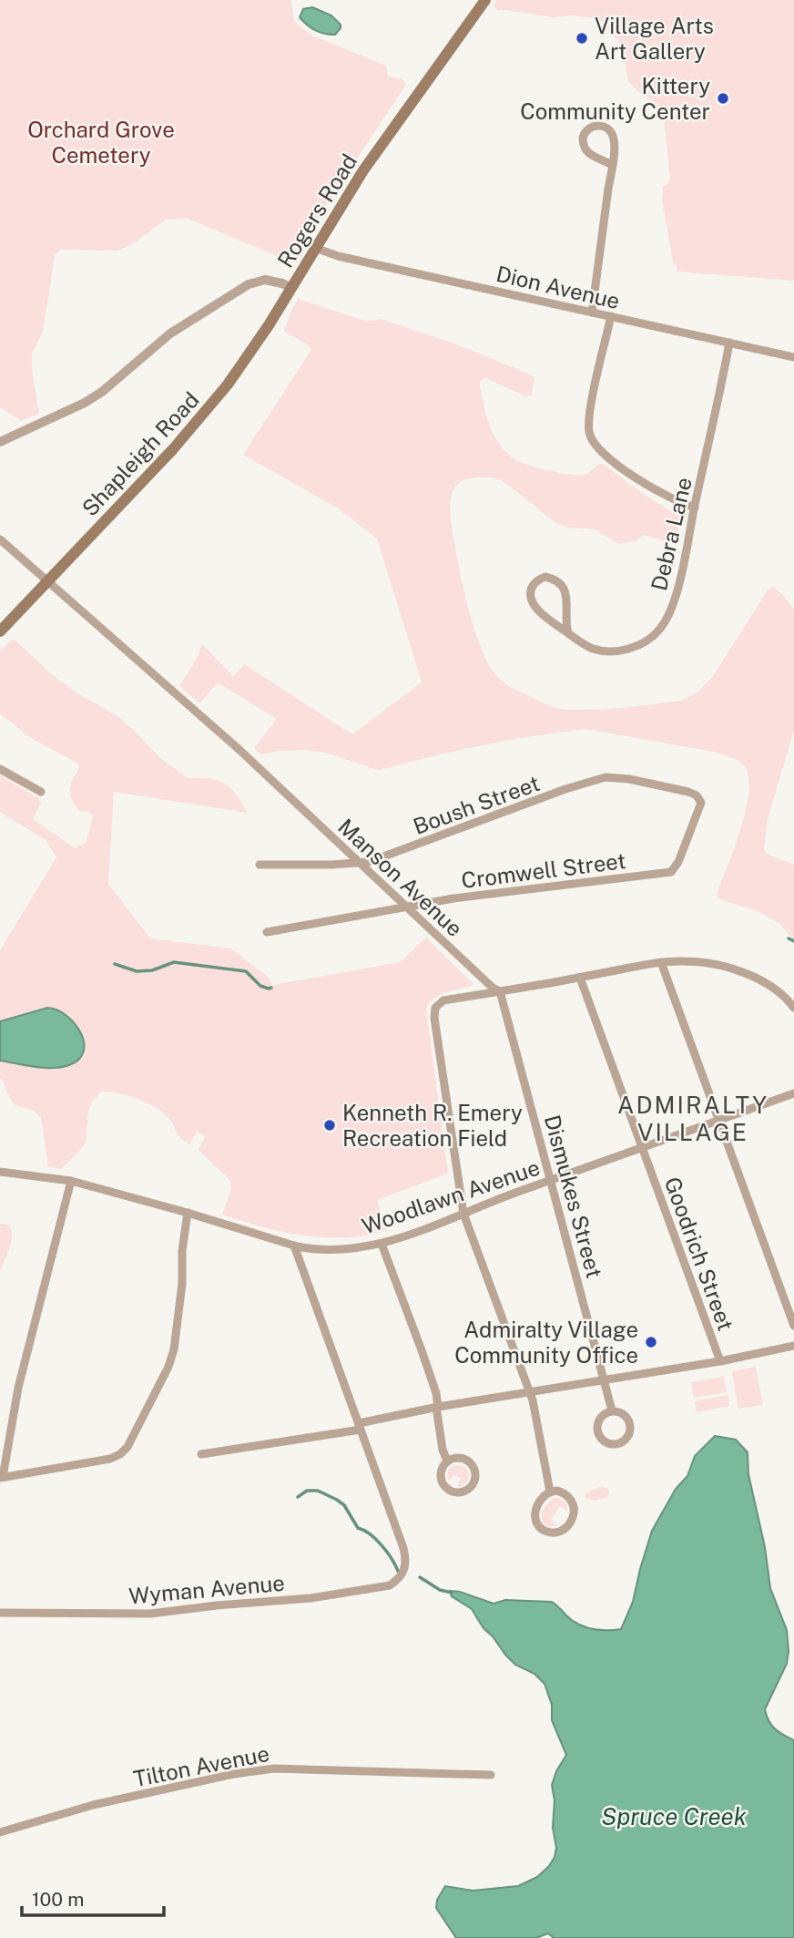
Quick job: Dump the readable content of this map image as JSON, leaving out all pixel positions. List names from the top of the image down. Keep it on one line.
{"streets":{"main road":["Rogers Road","Shapleigh Road"],"street":["Dion Avenue","Debra Lane","Boush Street","Cromwell Street","Manson Avenue","Woodlawn Avenue","Dismukes Street","Goodrich Street","Wyman Avenue","Tilton Avenue"]},"crossings":[["Rogers Road","Dion Avenue"],["Rogers Road","Shapleigh Road"],["Dion Avenue","Debra Lane"],["Shapleigh Road","Manson Avenue"],["Boush Street","Cromwell Street"],["Boush Street","Manson Avenue"],["Cromwell Street","Manson Avenue"],["Manson Avenue","Dismukes Street"],["Woodlawn Avenue","Dismukes Street"],["Woodlawn Avenue","Goodrich Street"]],"districts":["ADMIRALTY VILLAGE"],"water":["Spruce Creek"],"parks":["Orchard Grove Cemetery"],"places":["Village Arts Art Gallery","Kittery Community Center","Kenneth R. Emery Recreation Field","Admiralty Village Community Office"],"scale_bar":"100 m"}
